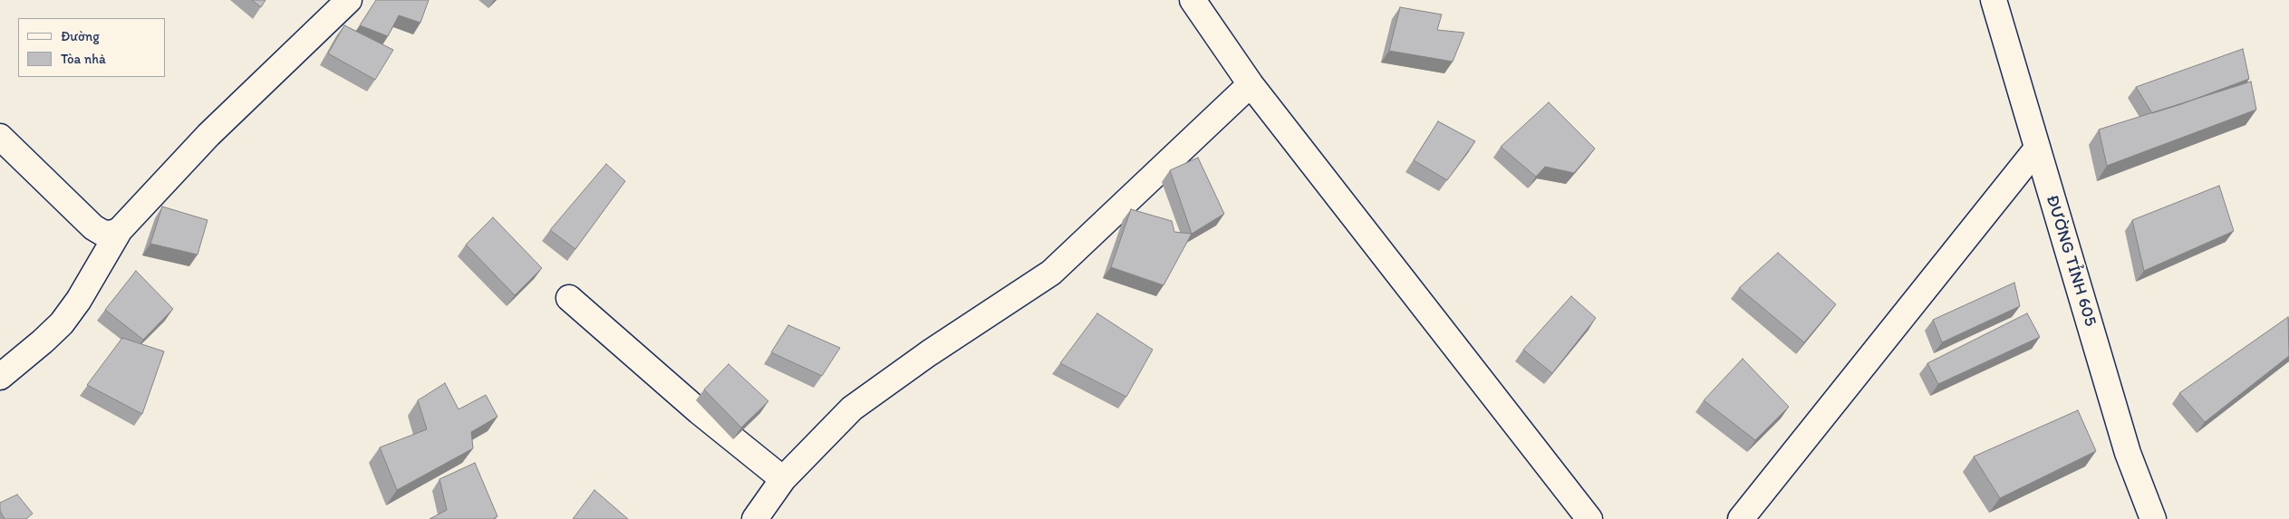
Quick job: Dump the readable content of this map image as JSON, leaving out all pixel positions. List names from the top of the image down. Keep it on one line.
{"streets":{"street":["ĐƯỜNG TỈNH 605"]},"legend":["Đường","Tòa nhà"]}
